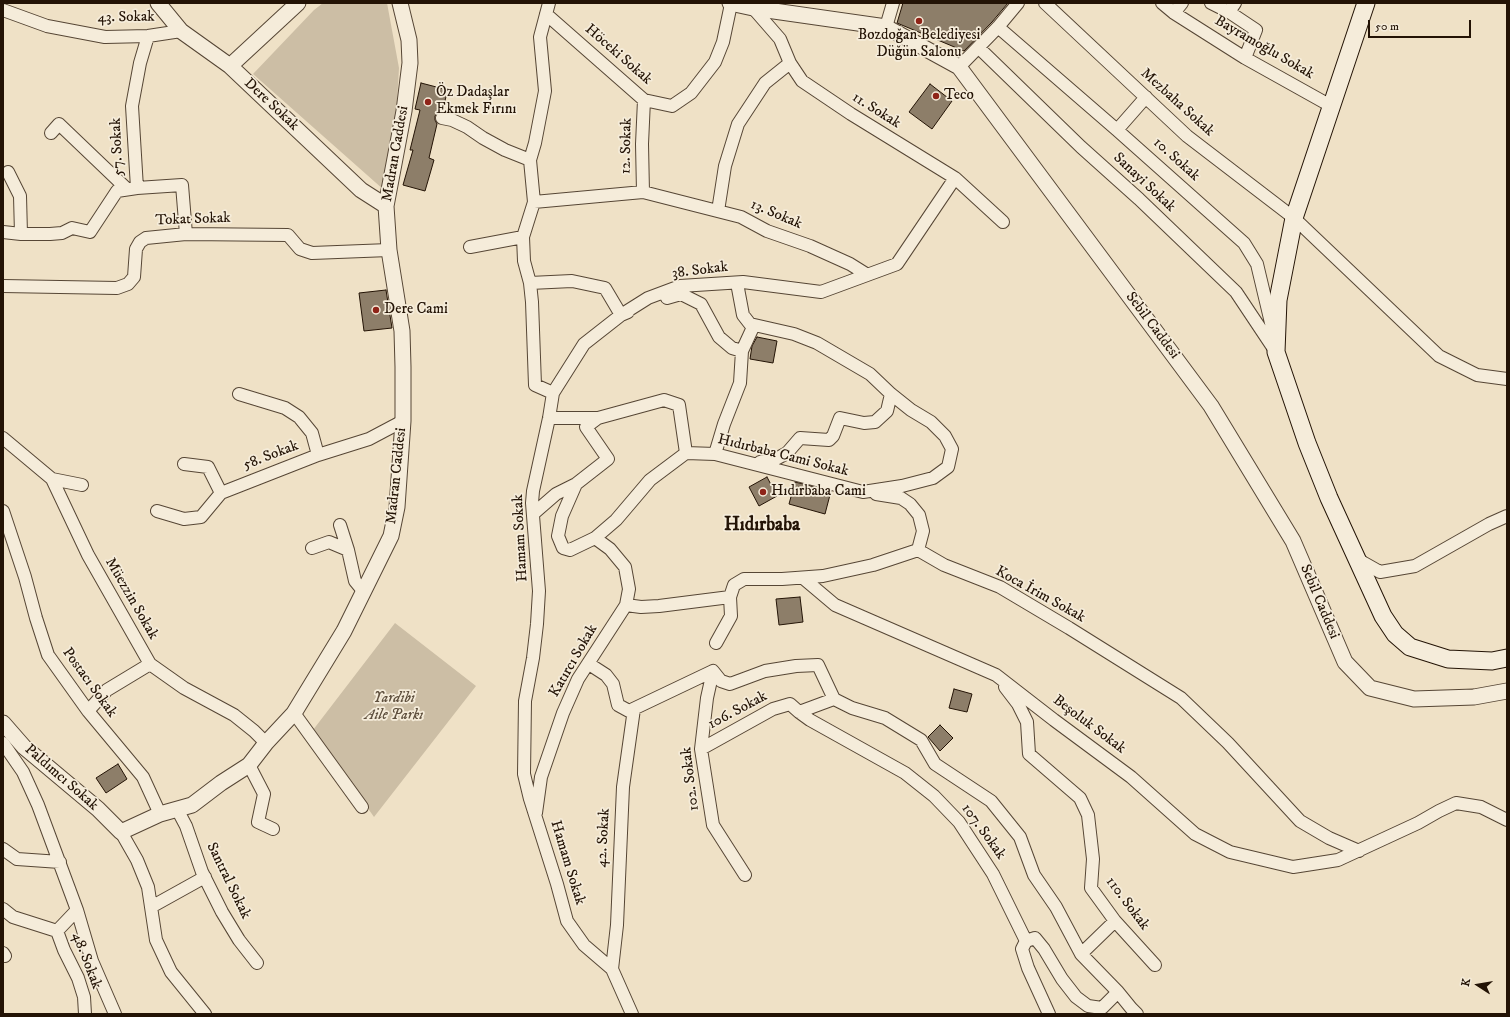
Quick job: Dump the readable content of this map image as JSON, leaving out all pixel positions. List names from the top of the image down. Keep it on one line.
{"streets":{"street":["43. Sokak","Bayramoğlu Sokak","Höceki Sokak","Mezbaha Sokak","Dere Sokak","11. Sokak","12. Sokak","57. Sokak","Madran Caddesi","10. Sokak","Sanayi Sokak","13. Sokak","Tokat Sokak","38. Sokak","Sebil Caddesi","58. Sokak","Hıdırbaba Cami Sokak","Hamam Sokak","Koca İrim Sokak","Müezzin Sokak","Katırcı Sokak","Postacı Sokak","106. Sokak","Beşoluk Sokak","Paldımcı Sokak","102. Sokak","107. Sokak","42. Sokak","Santral Sokak","110. Sokak","48. Sokak"]},"crossings":[["43. Sokak","Dere Sokak"],["43. Sokak","57. Sokak"],["Höceki Sokak","12. Sokak"],["Höceki Sokak","Sebil Caddesi"],["Dere Sokak","Madran Caddesi"],["11. Sokak","Sebil Caddesi"],["12. Sokak","13. Sokak"],["57. Sokak","Tokat Sokak"],["Madran Caddesi","Tokat Sokak"],["Madran Caddesi","58. Sokak"],["Madran Caddesi","Müezzin Sokak"],["Madran Caddesi","Postacı Sokak"],["Madran Caddesi","Paldımcı Sokak"],["Madran Caddesi","Santral Sokak"],["10. Sokak","Sanayi Sokak"],["13. Sokak","38. Sokak"],["38. Sokak","Hamam Sokak"],["Hamam Sokak","Katırcı Sokak"],["Hamam Sokak","42. Sokak"],["Koca İrim Sokak","Beşoluk Sokak"],["106. Sokak","102. Sokak"],["106. Sokak","107. Sokak"],["Beşoluk Sokak","110. Sokak"]],"districts":["Hıdırbaba"],"parks":["Yardibi Aile Parkı"],"places":["Bozdoğan Belediyesi Düğün Salonu","Teco","Öz Dadaşlar Ekmek Fırını","Dere Cami","Hıdırbaba Cami"],"scale_bar":"50 m","north":"left"}
